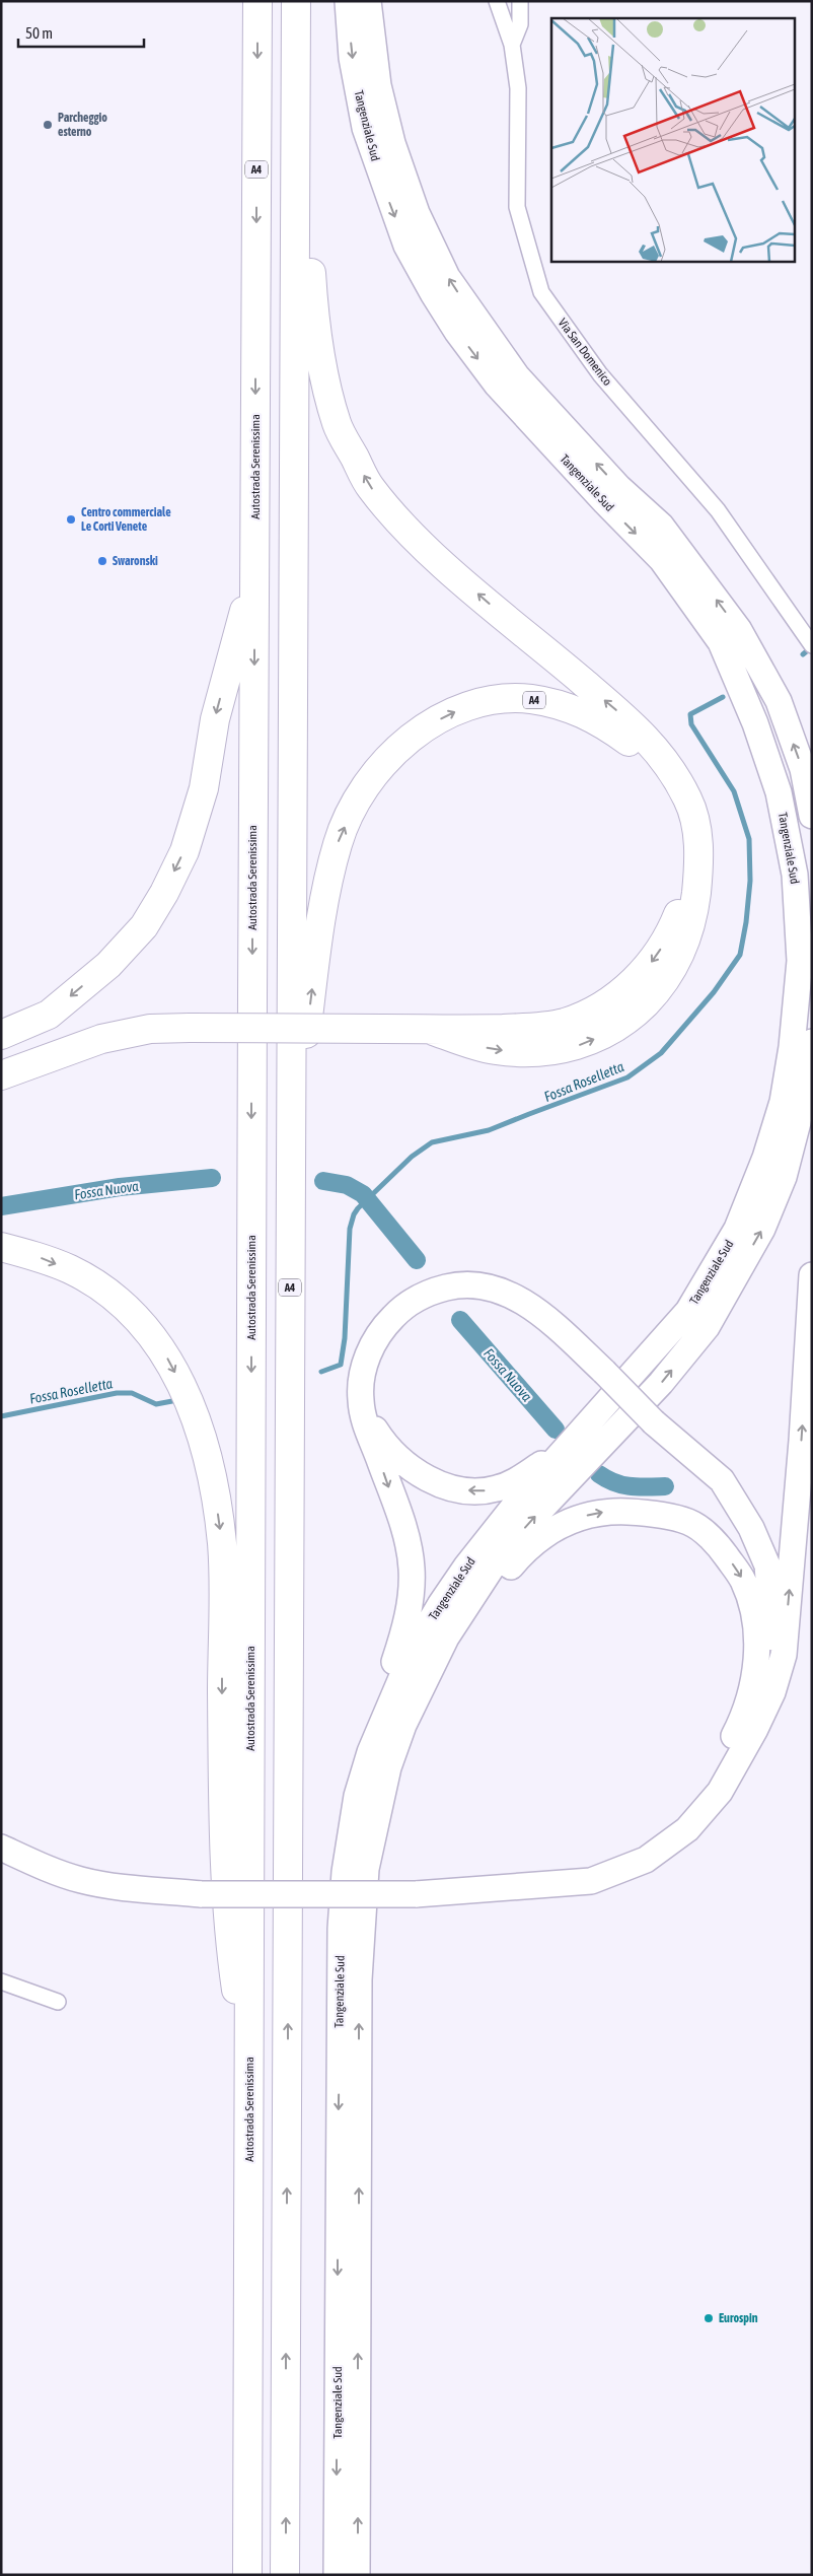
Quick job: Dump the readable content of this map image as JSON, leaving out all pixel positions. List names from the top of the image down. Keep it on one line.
{"streets":{"highway":["Tangenziale Sud","A4","Autostrada Serenissima"],"street":["Via San Domenico"]},"crossings":[["A4","Autostrada Serenissima"]],"water":["Fossa Roselletta","Fossa Nuova"],"places":["Parcheggio esterno","Centro commerciale Le Corti Venete","Swaronski","Eurospin"],"scale_bar":"50 m"}
